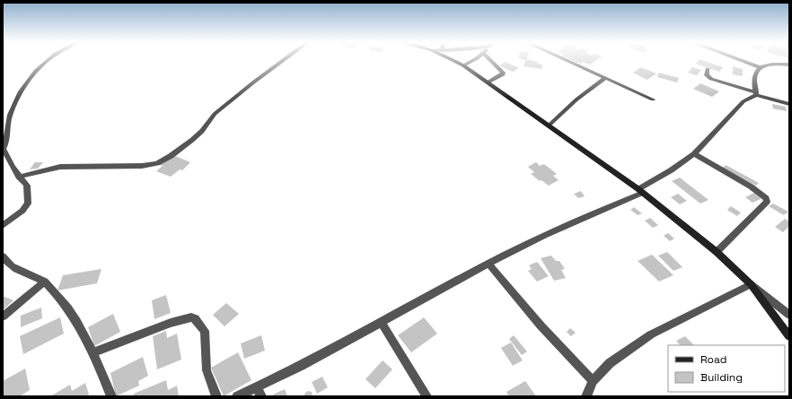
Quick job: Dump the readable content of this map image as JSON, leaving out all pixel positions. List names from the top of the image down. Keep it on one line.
{"legend":["Road","Building"]}
